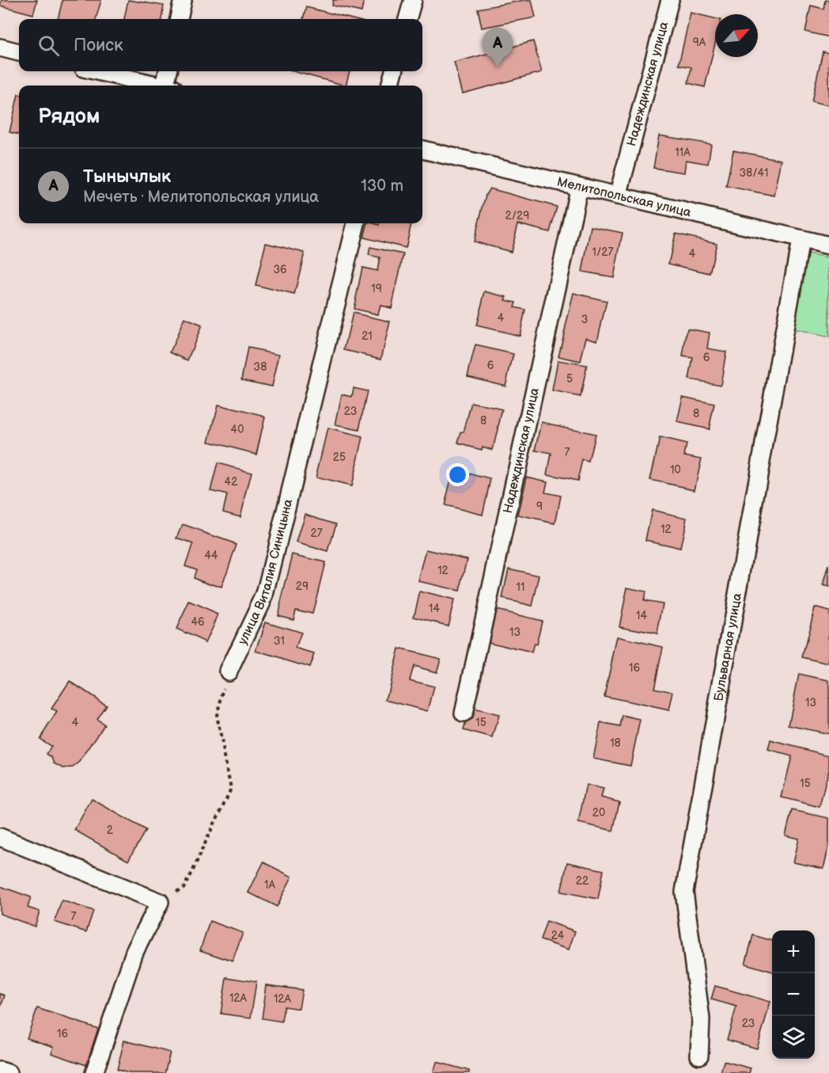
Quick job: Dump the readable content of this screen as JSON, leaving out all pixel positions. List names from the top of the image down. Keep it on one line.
{"streets":{"street":["Надеждинская улица","Мелитопольская улица","улица Виталия Синицына","Бульварная улица"]},"crossings":[["Надеждинская улица","Мелитопольская улица"],["Мелитопольская улица","Бульварная улица"]],"house_numbers":["9А","11А","38/41","2/29","1/27","4","36","19","4","3","21","6","6","38","5","23","8","8","40","7","25","10","42","9","12","27","44","12","29","11","14","14","46","13","31","16","13","4","15","18","15","20","2","22","1А","7","24","12А","12А","23","16"],"north":"top right","page":{"search":"Поиск","pins":"A","heading":"Рядом","list":[{"mark":"A","name":"Тынычлык","note":"Мечеть · Мелитопольская улица","value":"130 m"}],"map_buttons":["+","−"]}}
